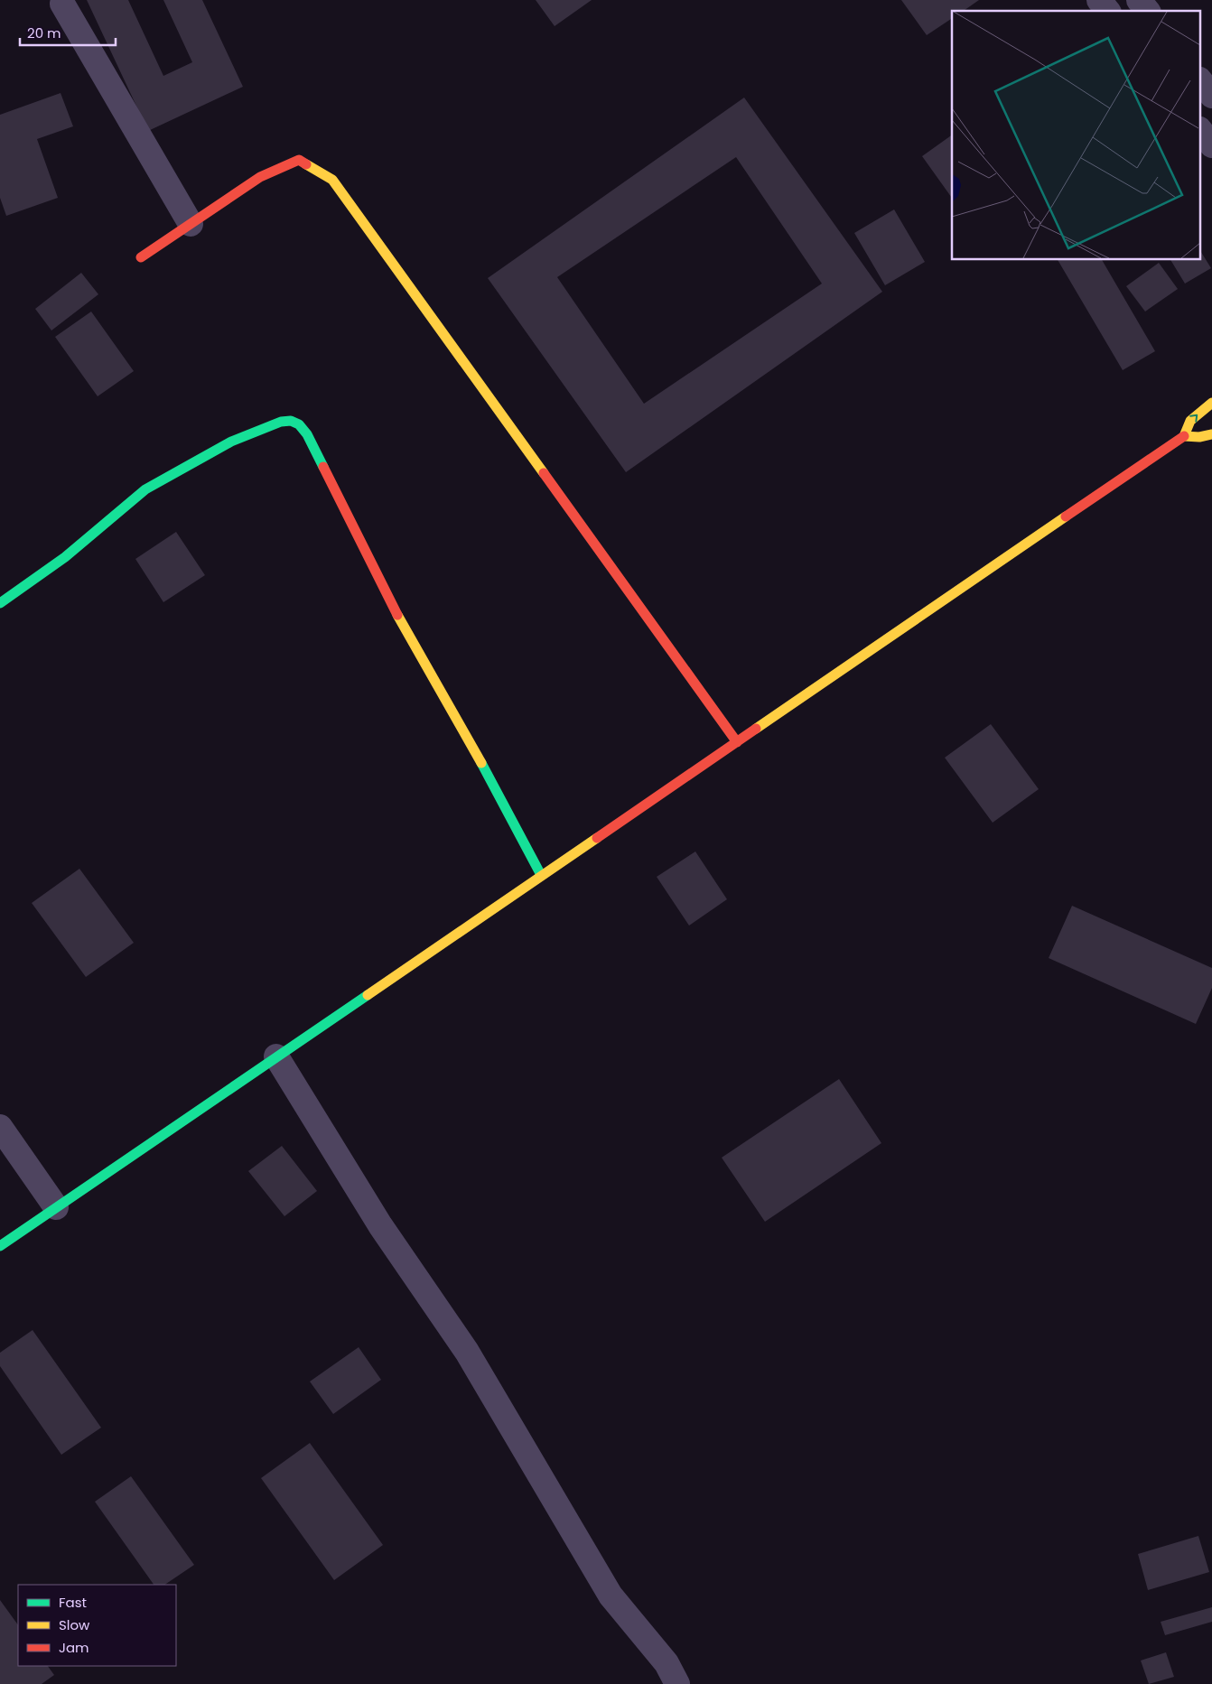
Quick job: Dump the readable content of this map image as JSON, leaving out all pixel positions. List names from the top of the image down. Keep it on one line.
{"legend":["Fast","Slow","Jam"],"scale_bar":"20 m"}
